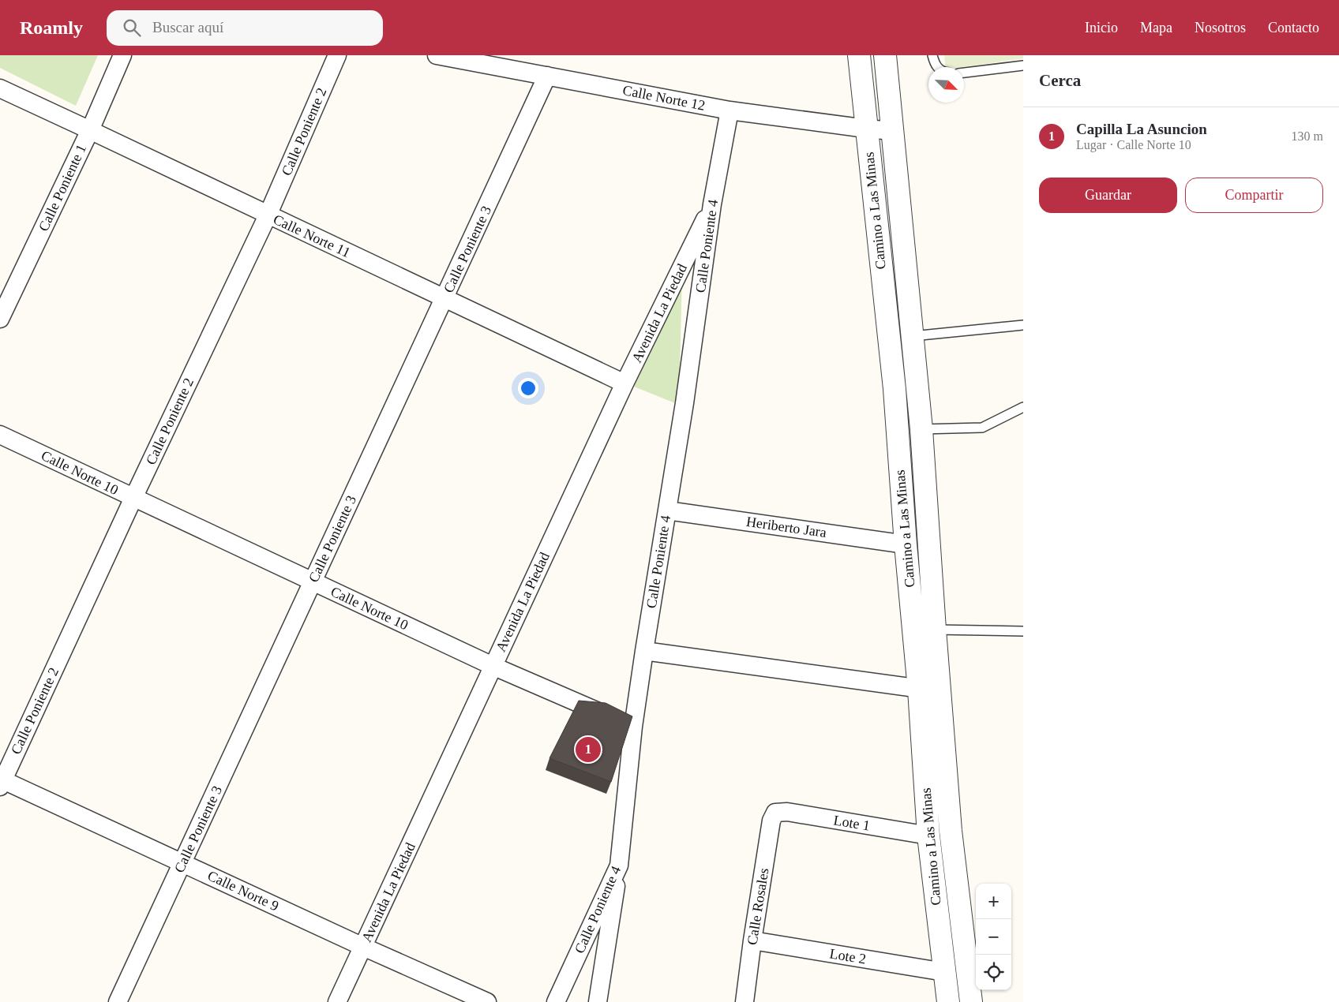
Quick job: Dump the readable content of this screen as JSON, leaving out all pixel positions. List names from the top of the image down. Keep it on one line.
{"streets":{"street":["Calle Norte 12","Calle Poniente 2","Calle Poniente 1","Camino a Las Minas","Calle Norte 11","Calle Poniente 4","Calle Poniente 3","Avenida La Piedad","Calle Norte 10","Heriberto Jara","Lote 1","Calle Norte 9","Calle Rosales","Lote 2"]},"crossings":[["Calle Norte 12","Camino a Las Minas"],["Calle Norte 12","Calle Poniente 4"],["Calle Norte 12","Calle Poniente 3"],["Calle Poniente 2","Calle Norte 11"],["Calle Poniente 2","Calle Norte 10"],["Calle Poniente 2","Calle Norte 9"],["Calle Poniente 1","Calle Norte 11"],["Camino a Las Minas","Heriberto Jara"],["Camino a Las Minas","Lote 1"],["Camino a Las Minas","Lote 2"],["Calle Norte 11","Calle Poniente 3"],["Calle Norte 11","Avenida La Piedad"],["Calle Poniente 4","Avenida La Piedad"],["Calle Poniente 4","Calle Norte 10"],["Calle Poniente 4","Heriberto Jara"],["Calle Poniente 3","Calle Norte 10"],["Calle Poniente 3","Calle Norte 9"],["Avenida La Piedad","Calle Norte 10"],["Avenida La Piedad","Calle Norte 9"],["Lote 1","Calle Rosales"],["Calle Rosales","Lote 2"]],"north":"bottom right","page":{"header":"Roamly","search":"Buscar aquí","nav":["Inicio","Mapa","Nosotros","Contacto"],"heading":"Cerca","list":[{"mark":"1","name":"Capilla La Asuncion","note":"Lugar · Calle Norte 10","value":"130 m"}],"buttons":["Guardar","Compartir"],"pins":"1","map_buttons":["+","−"]}}
